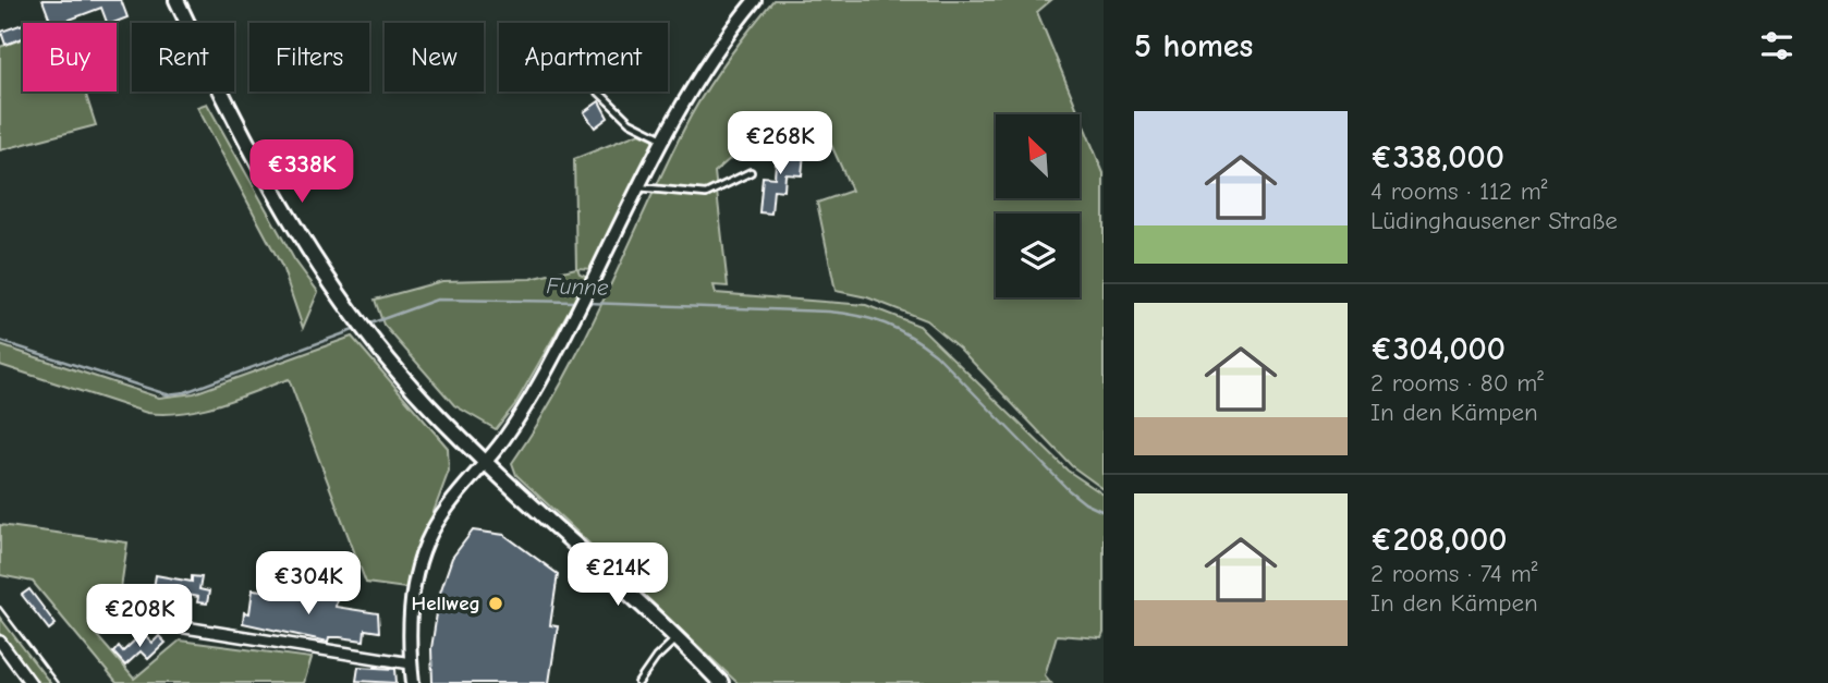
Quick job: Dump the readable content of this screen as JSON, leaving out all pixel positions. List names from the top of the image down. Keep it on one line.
{"water":["Funne"],"places":["Hellweg"],"north":"top left","page":{"heading":"5 homes","chip":["Buy","Rent","Filters","New","Apartment"],"list":[{"name":"€338,000","note":"4 rooms · 112 m² · Lüdinghausener Straße"},{"name":"€304,000","note":"2 rooms · 80 m² · In den Kämpen"},{"name":"€208,000","note":"2 rooms · 74 m² · In den Kämpen"}],"price":["€268K","€338K","€214K","€304K","€208K"]}}
